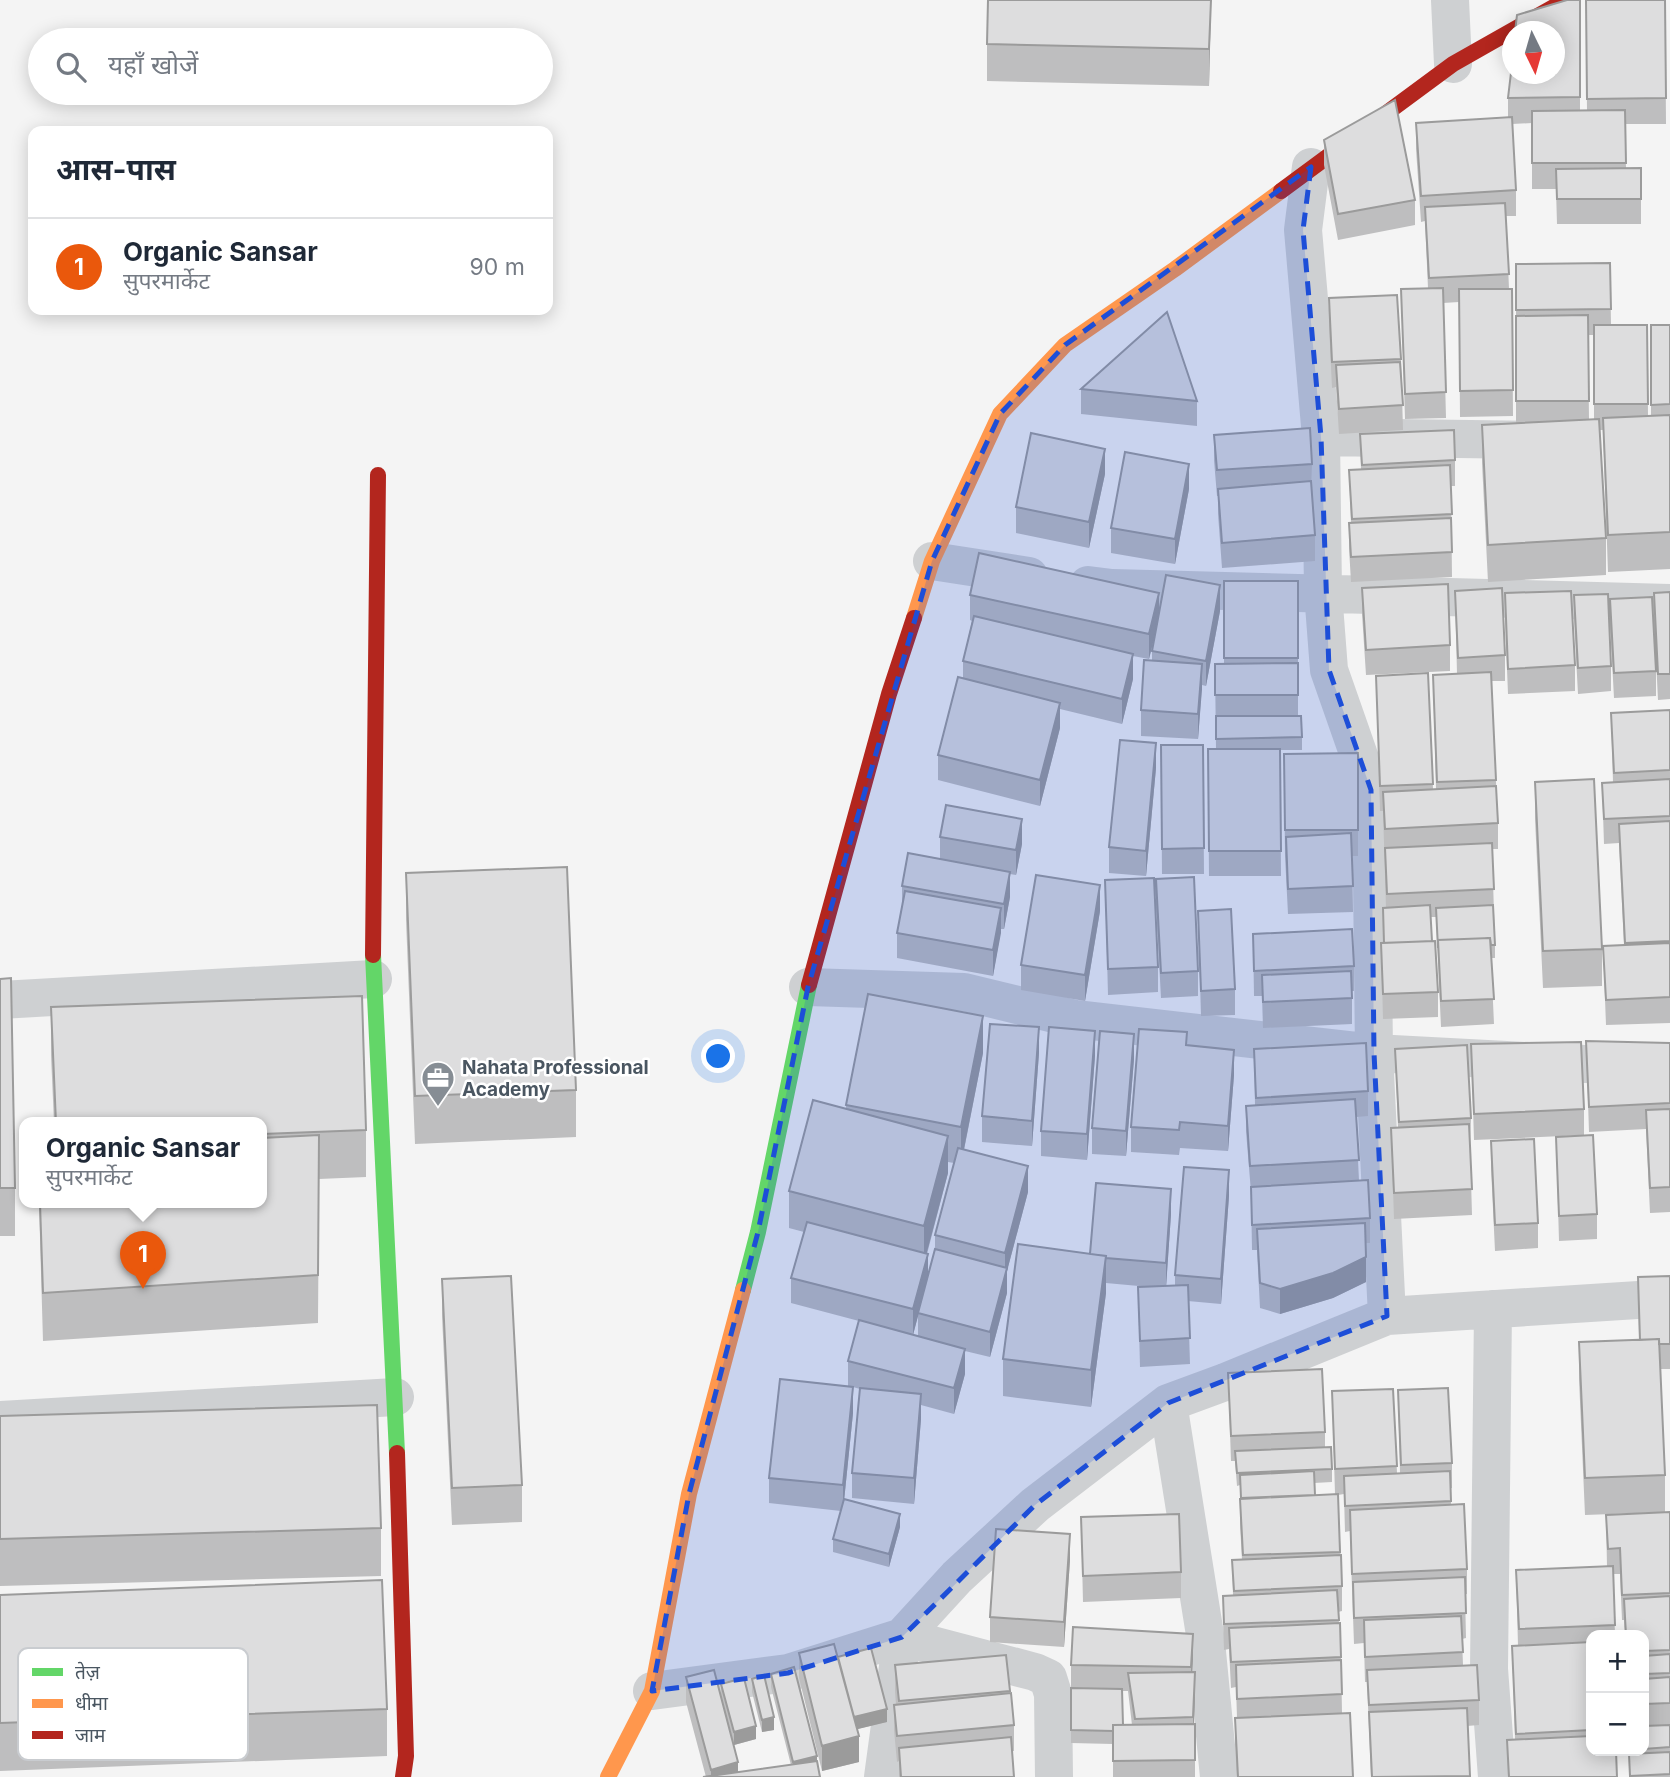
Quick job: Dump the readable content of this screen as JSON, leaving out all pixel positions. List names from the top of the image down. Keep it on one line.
{"places":{"office":["Nahata Professional Academy"]},"legend":["तेज़","धीमा","जाम"],"north":"bottom","page":{"search":"यहाँ खोजें","heading":"आस-पास","list":[{"mark":"1","name":"Organic Sansar","note":"सुपरमार्केट","value":"90 m"}],"popup":["Organic Sansar","सुपरमार्केट"],"pins":"1","map_buttons":["+","−"]}}
